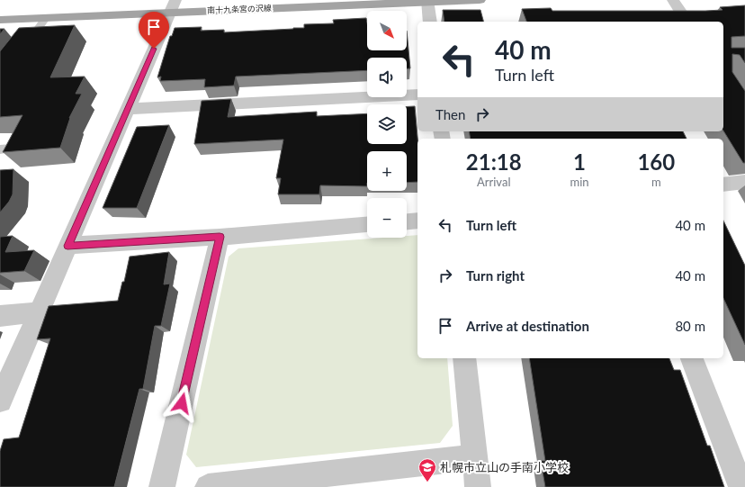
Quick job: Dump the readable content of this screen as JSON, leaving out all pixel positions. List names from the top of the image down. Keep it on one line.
{"streets":{"main road":["南十九条宮の沢線"]},"places":{"school or university":["札幌市立山の手南小学校"]},"north":"bottom right","page":{"map_buttons":["+","−"],"turn":["40 m","Turn left"],"then":"Then","eta":["21:18","Arrival","1","min","160","m"],"list":[{"name":"Turn left","value":"40 m"},{"name":"Turn right","value":"40 m"},{"name":"Arrive at destination","value":"80 m"}]}}
